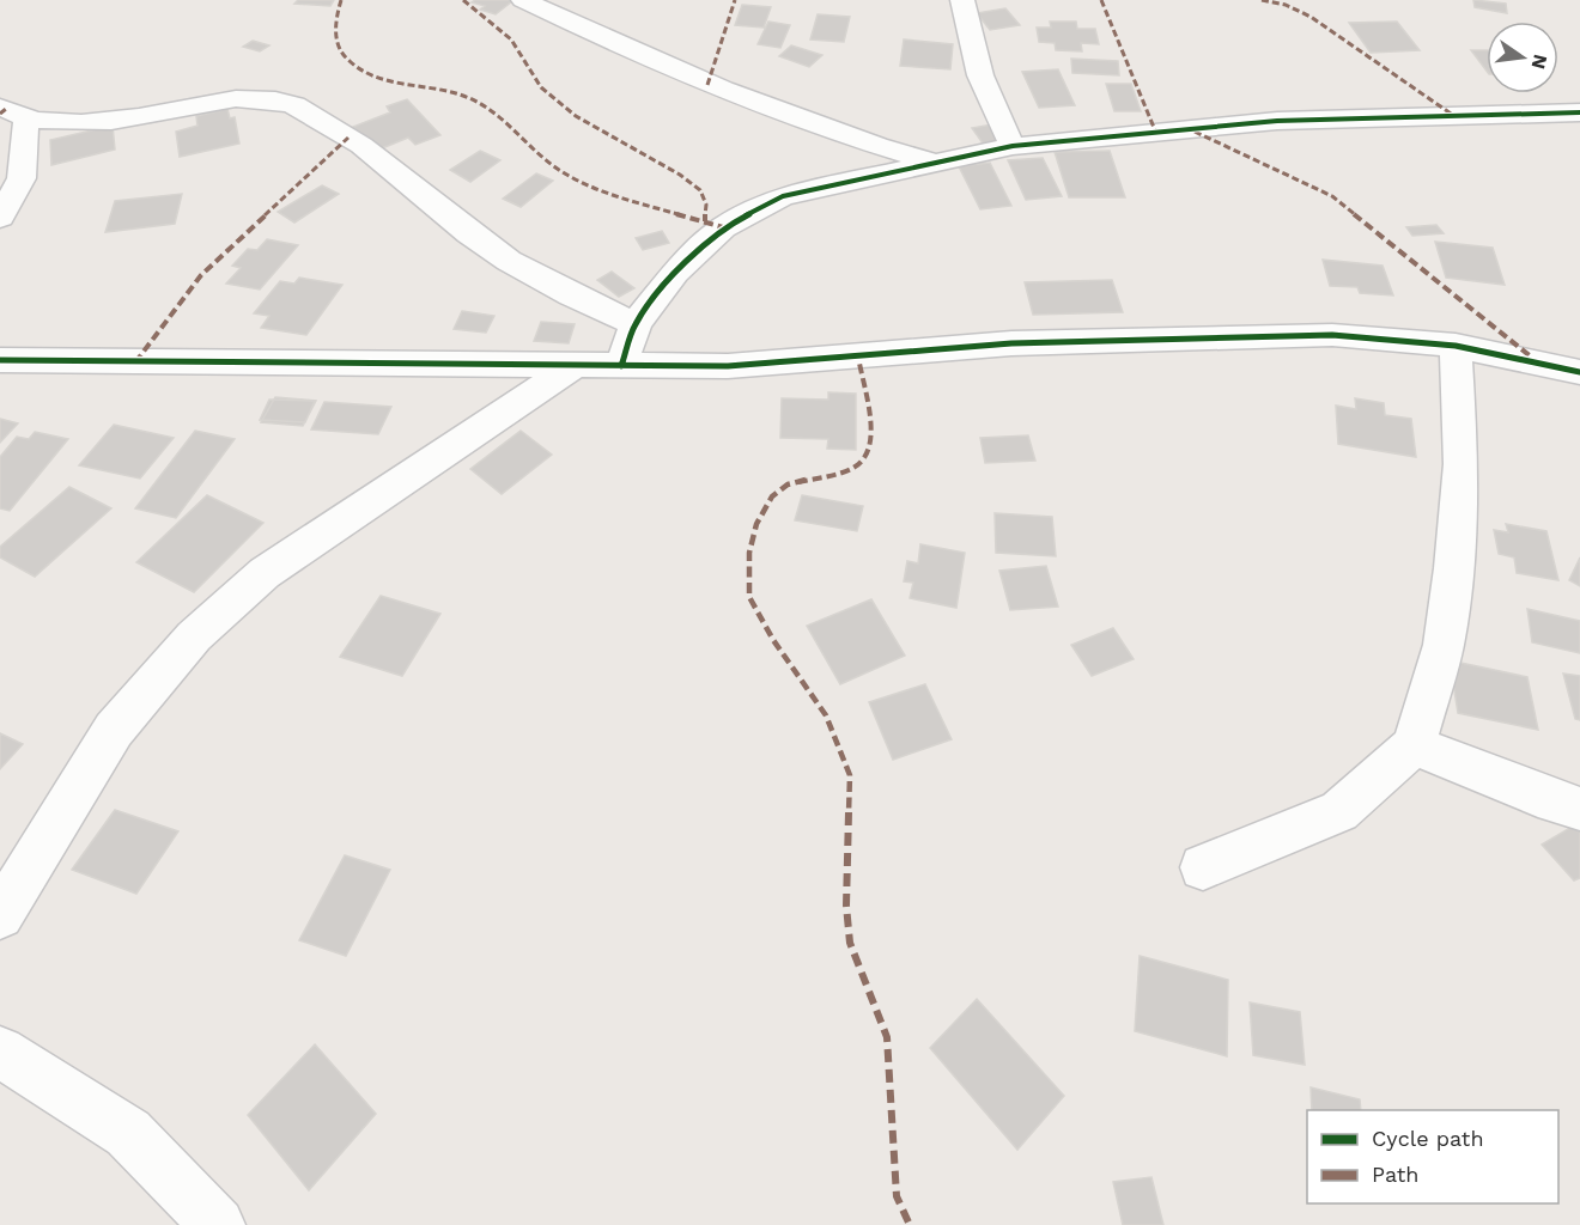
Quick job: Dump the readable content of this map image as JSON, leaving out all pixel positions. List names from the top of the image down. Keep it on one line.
{"legend":["Cycle path","Path"],"north":"right"}
